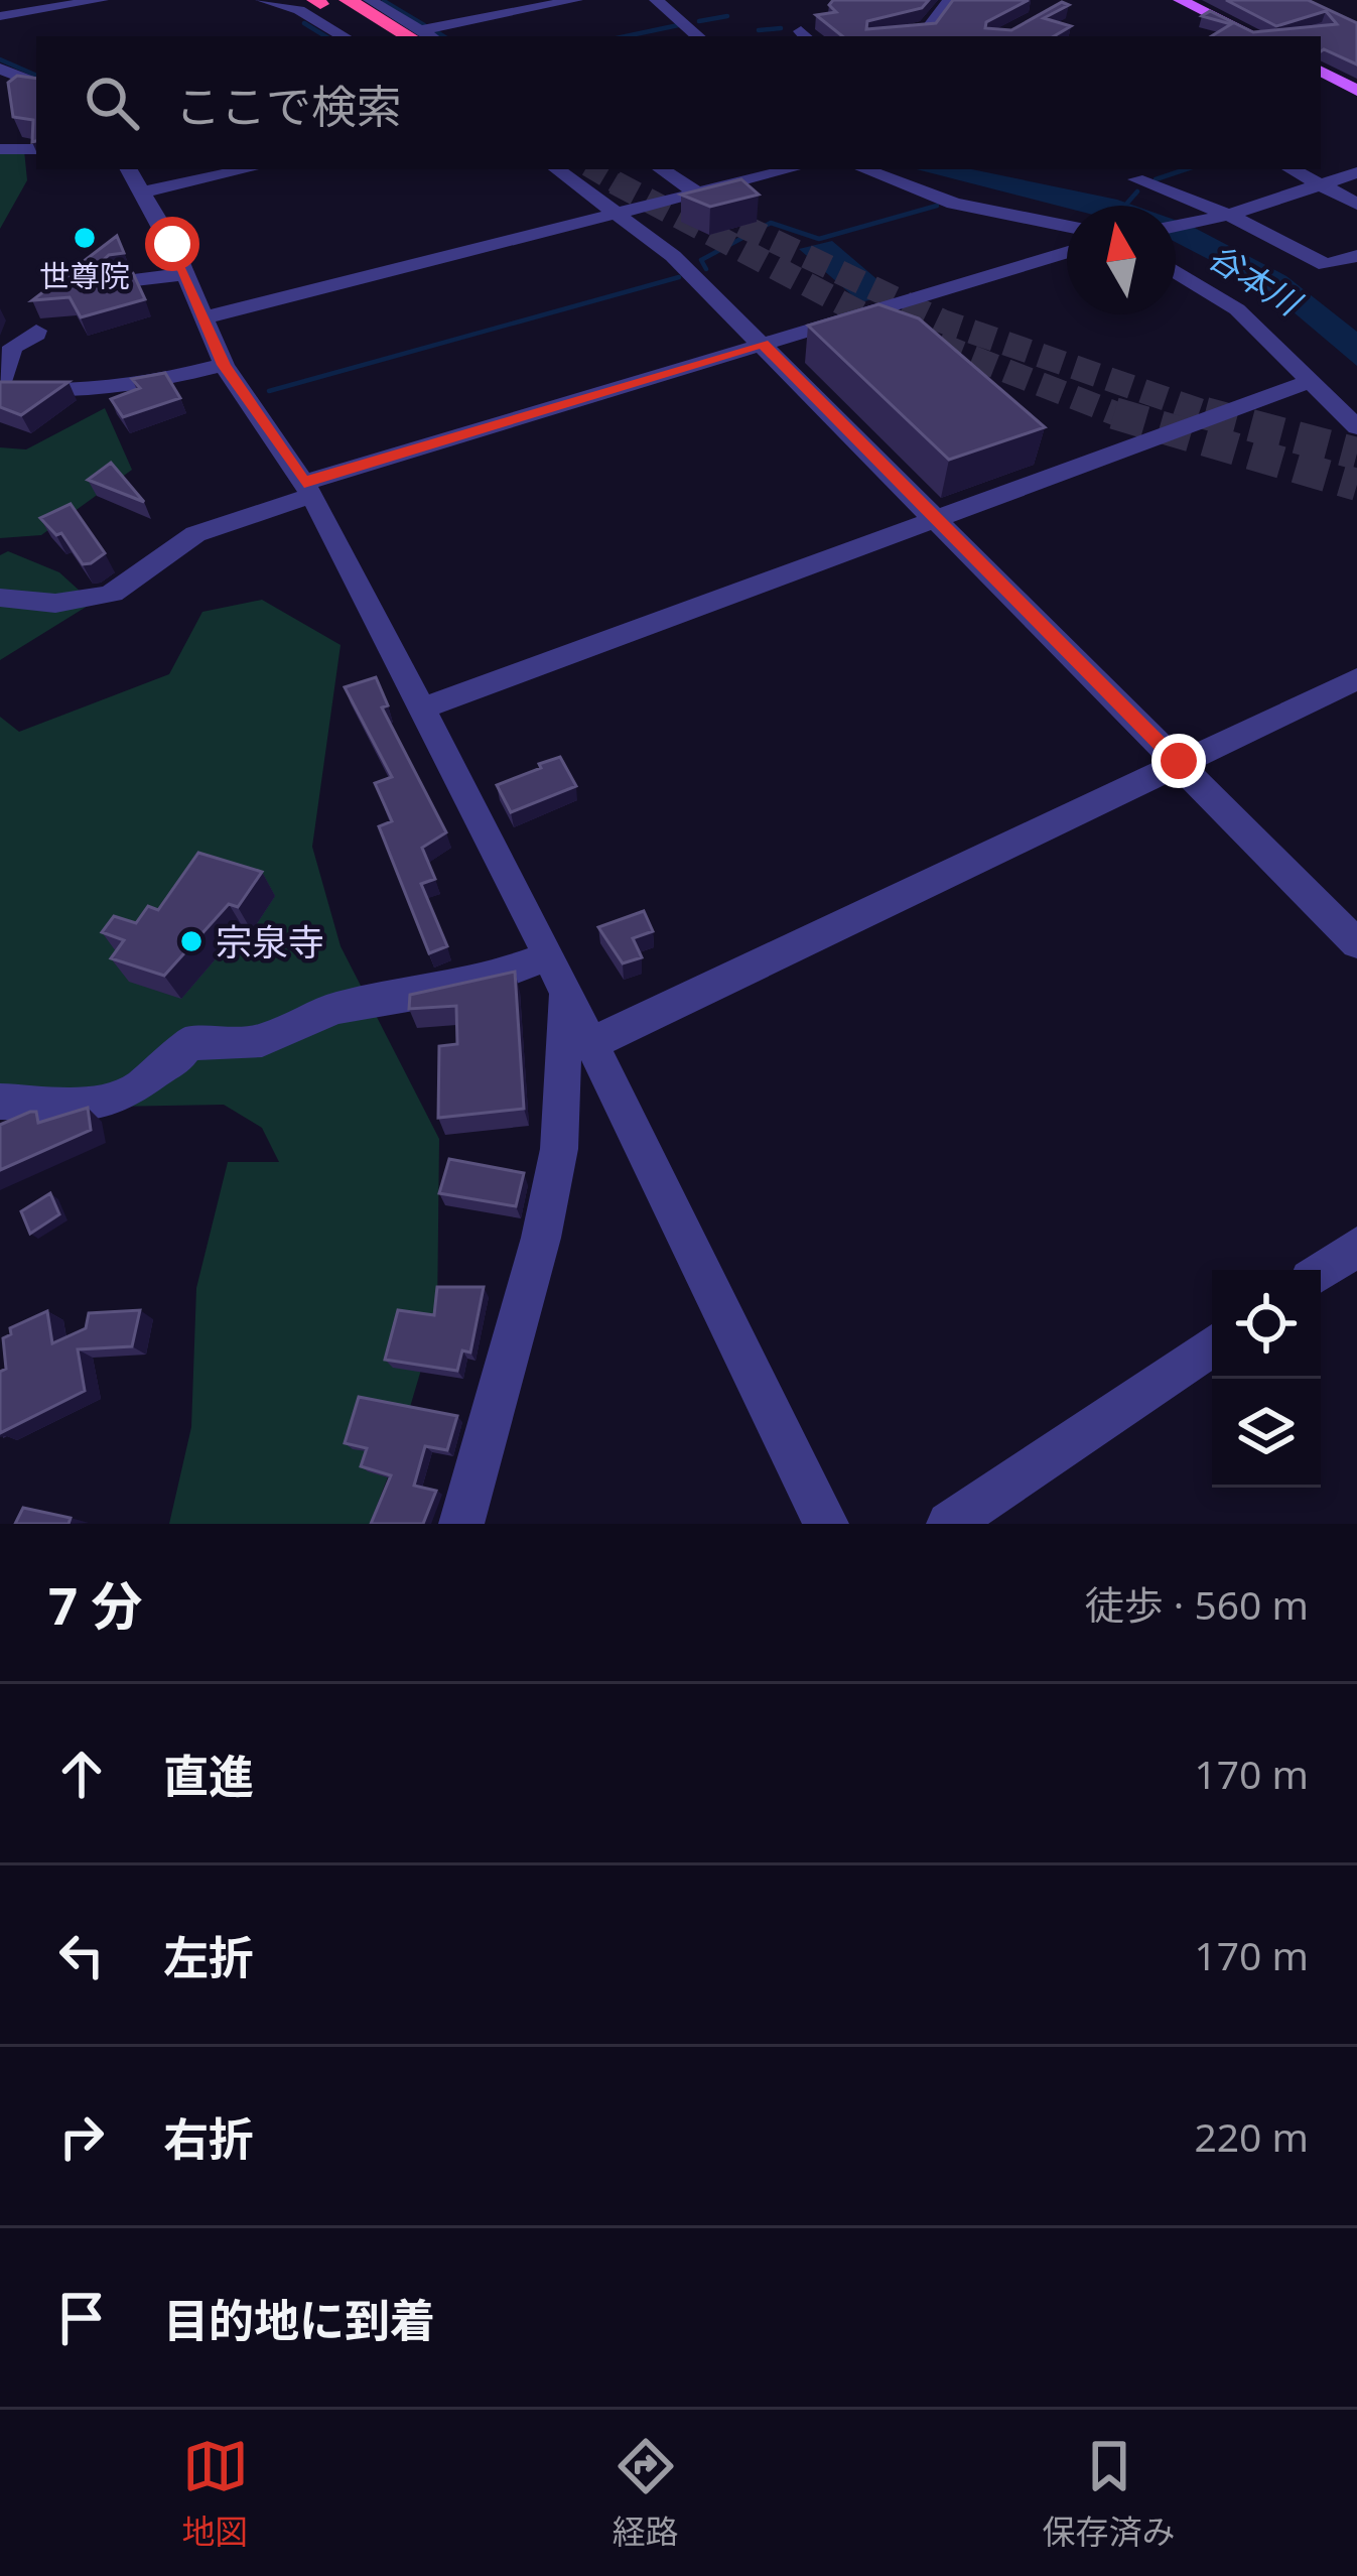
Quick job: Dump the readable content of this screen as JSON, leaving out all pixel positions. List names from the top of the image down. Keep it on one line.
{"water":["谷本川"],"places":["世尊院","宗泉寺"],"north":"top","page":{"search":"ここで検索","heading":["7 分","徒歩 · 560 m"],"list":[["直進","170 m"],["左折","170 m"],["右折","220 m"],"目的地に到着"],"nav":["地図","経路","保存済み"]}}
